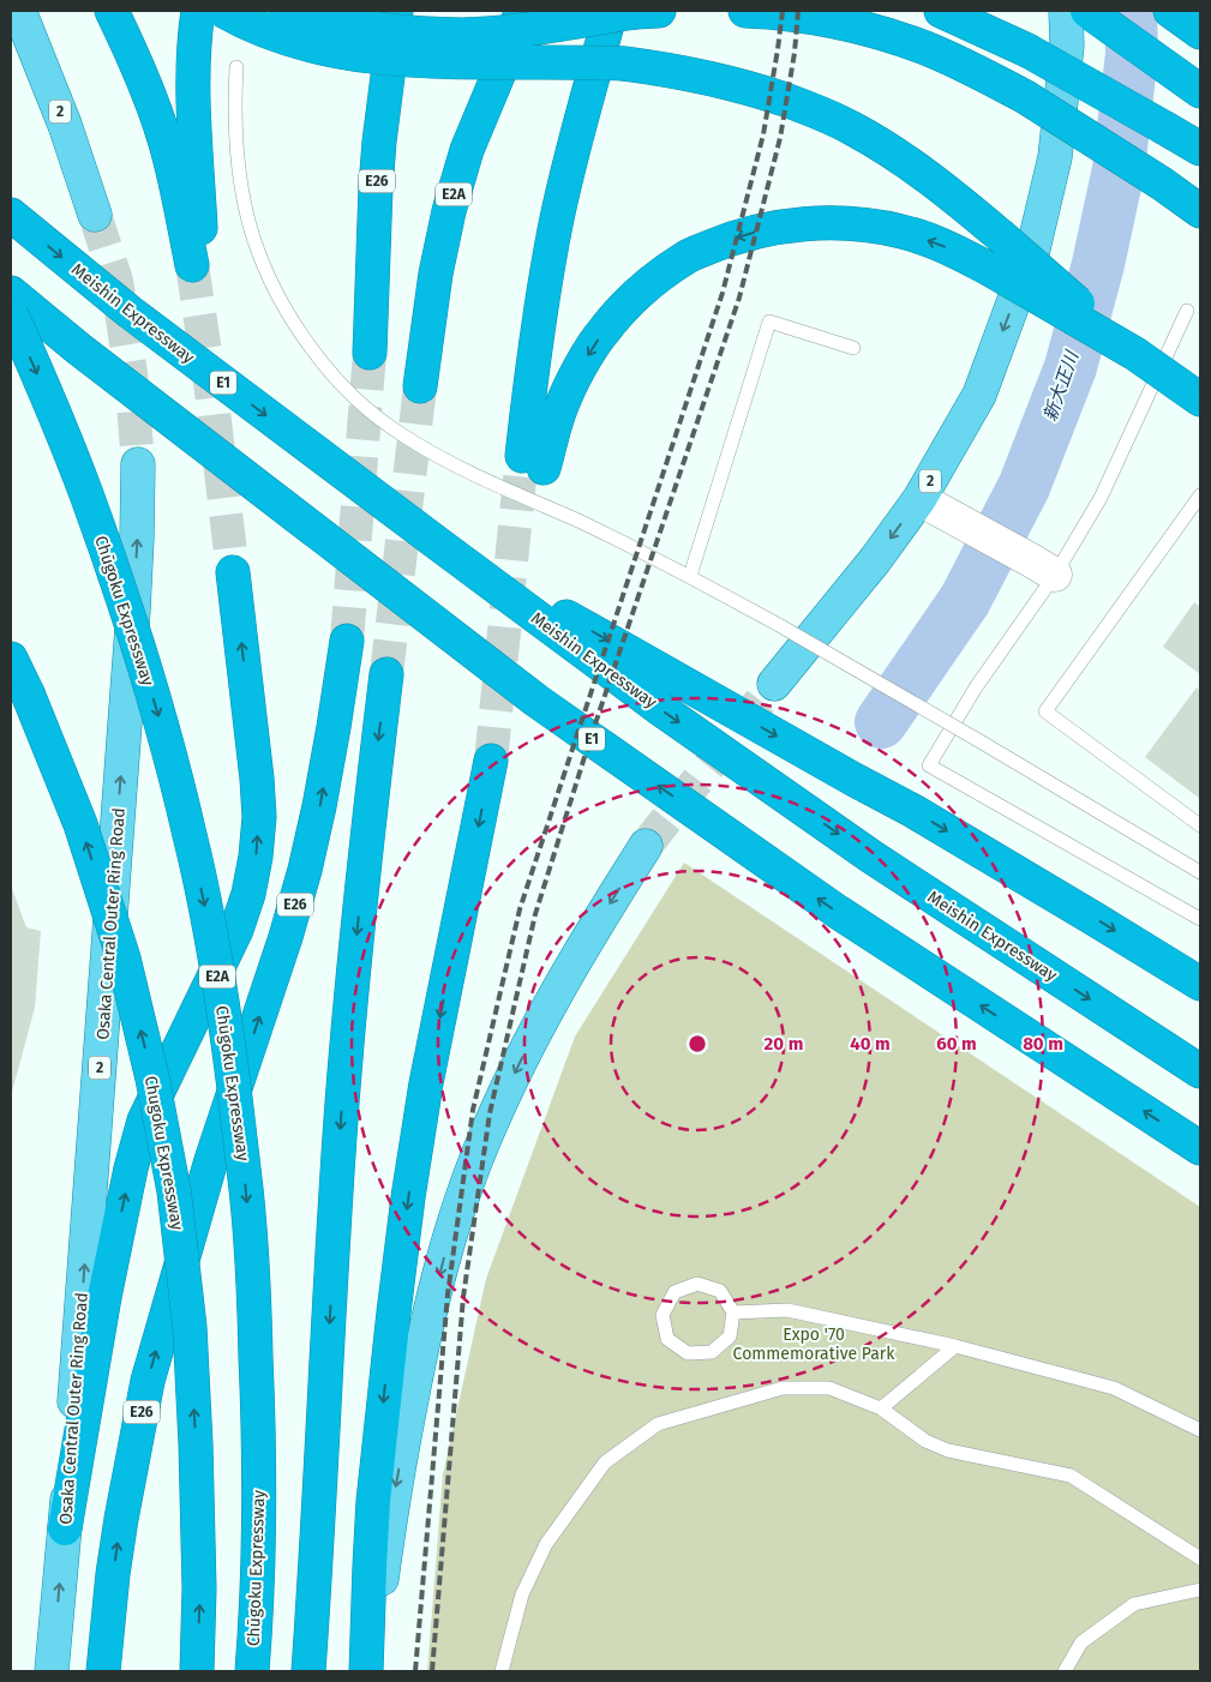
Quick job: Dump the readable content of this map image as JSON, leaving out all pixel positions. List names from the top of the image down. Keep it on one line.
{"streets":{"highway":["E26","E2A","Meishin Expressway","E1","Chūgoku Expressway","Chugoku Expressway"],"main road":["2","Osaka Central Outer Ring Road"]},"one_way":["Osaka Central Outer Ring Road"],"water":["新大正川"],"parks":["Expo '70 Commemorative Park"],"rings":["20 m","40 m","60 m","80 m"]}
